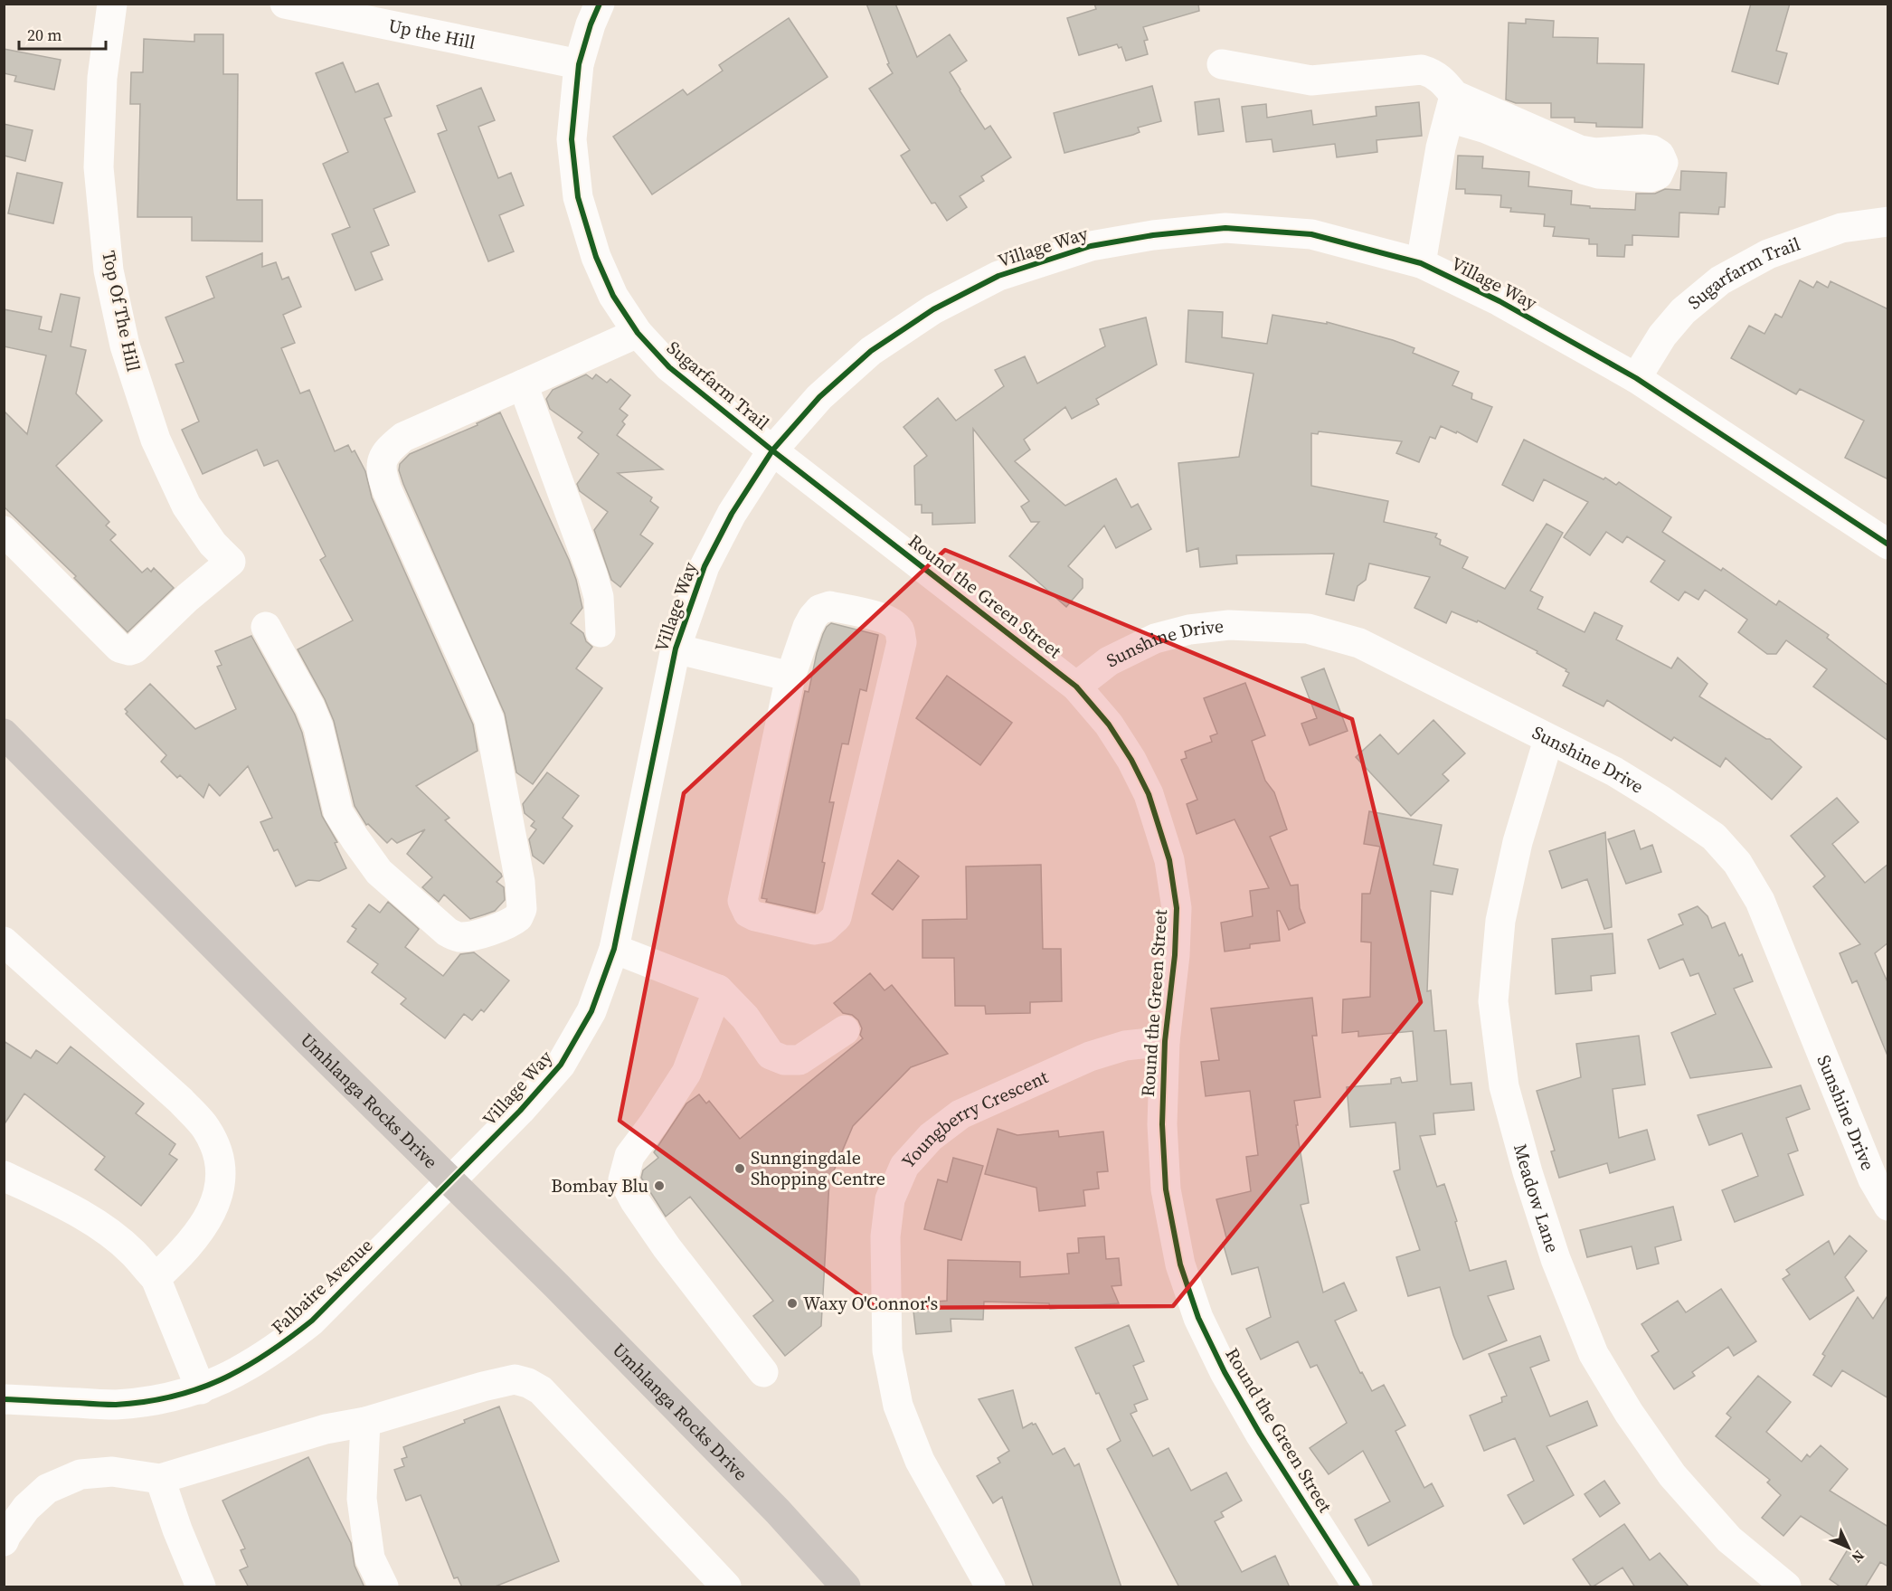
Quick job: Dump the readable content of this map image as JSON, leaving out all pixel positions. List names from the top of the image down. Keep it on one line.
{"streets":{"main road":["Umhlanga Rocks Drive"],"street":["Up the Hill","Village Way","Sugarfarm Trail","Top Of The Hill","Round the Green Street","Sunshine Drive","Youngberry Crescent","Meadow Lane","Falbaire Avenue"]},"crossings":[["Up the Hill","Sugarfarm Trail"],["Village Way","Sugarfarm Trail"],["Village Way","Round the Green Street"],["Village Way","Umhlanga Rocks Drive"],["Village Way","Falbaire Avenue"],["Sugarfarm Trail","Round the Green Street"],["Round the Green Street","Sunshine Drive"],["Round the Green Street","Youngberry Crescent"],["Sunshine Drive","Meadow Lane"],["Umhlanga Rocks Drive","Falbaire Avenue"]],"places":["Sunngingdale Shopping Centre","Bombay Blu","Waxy O'Connor's"],"scale_bar":"20 m","north":"bottom right"}
